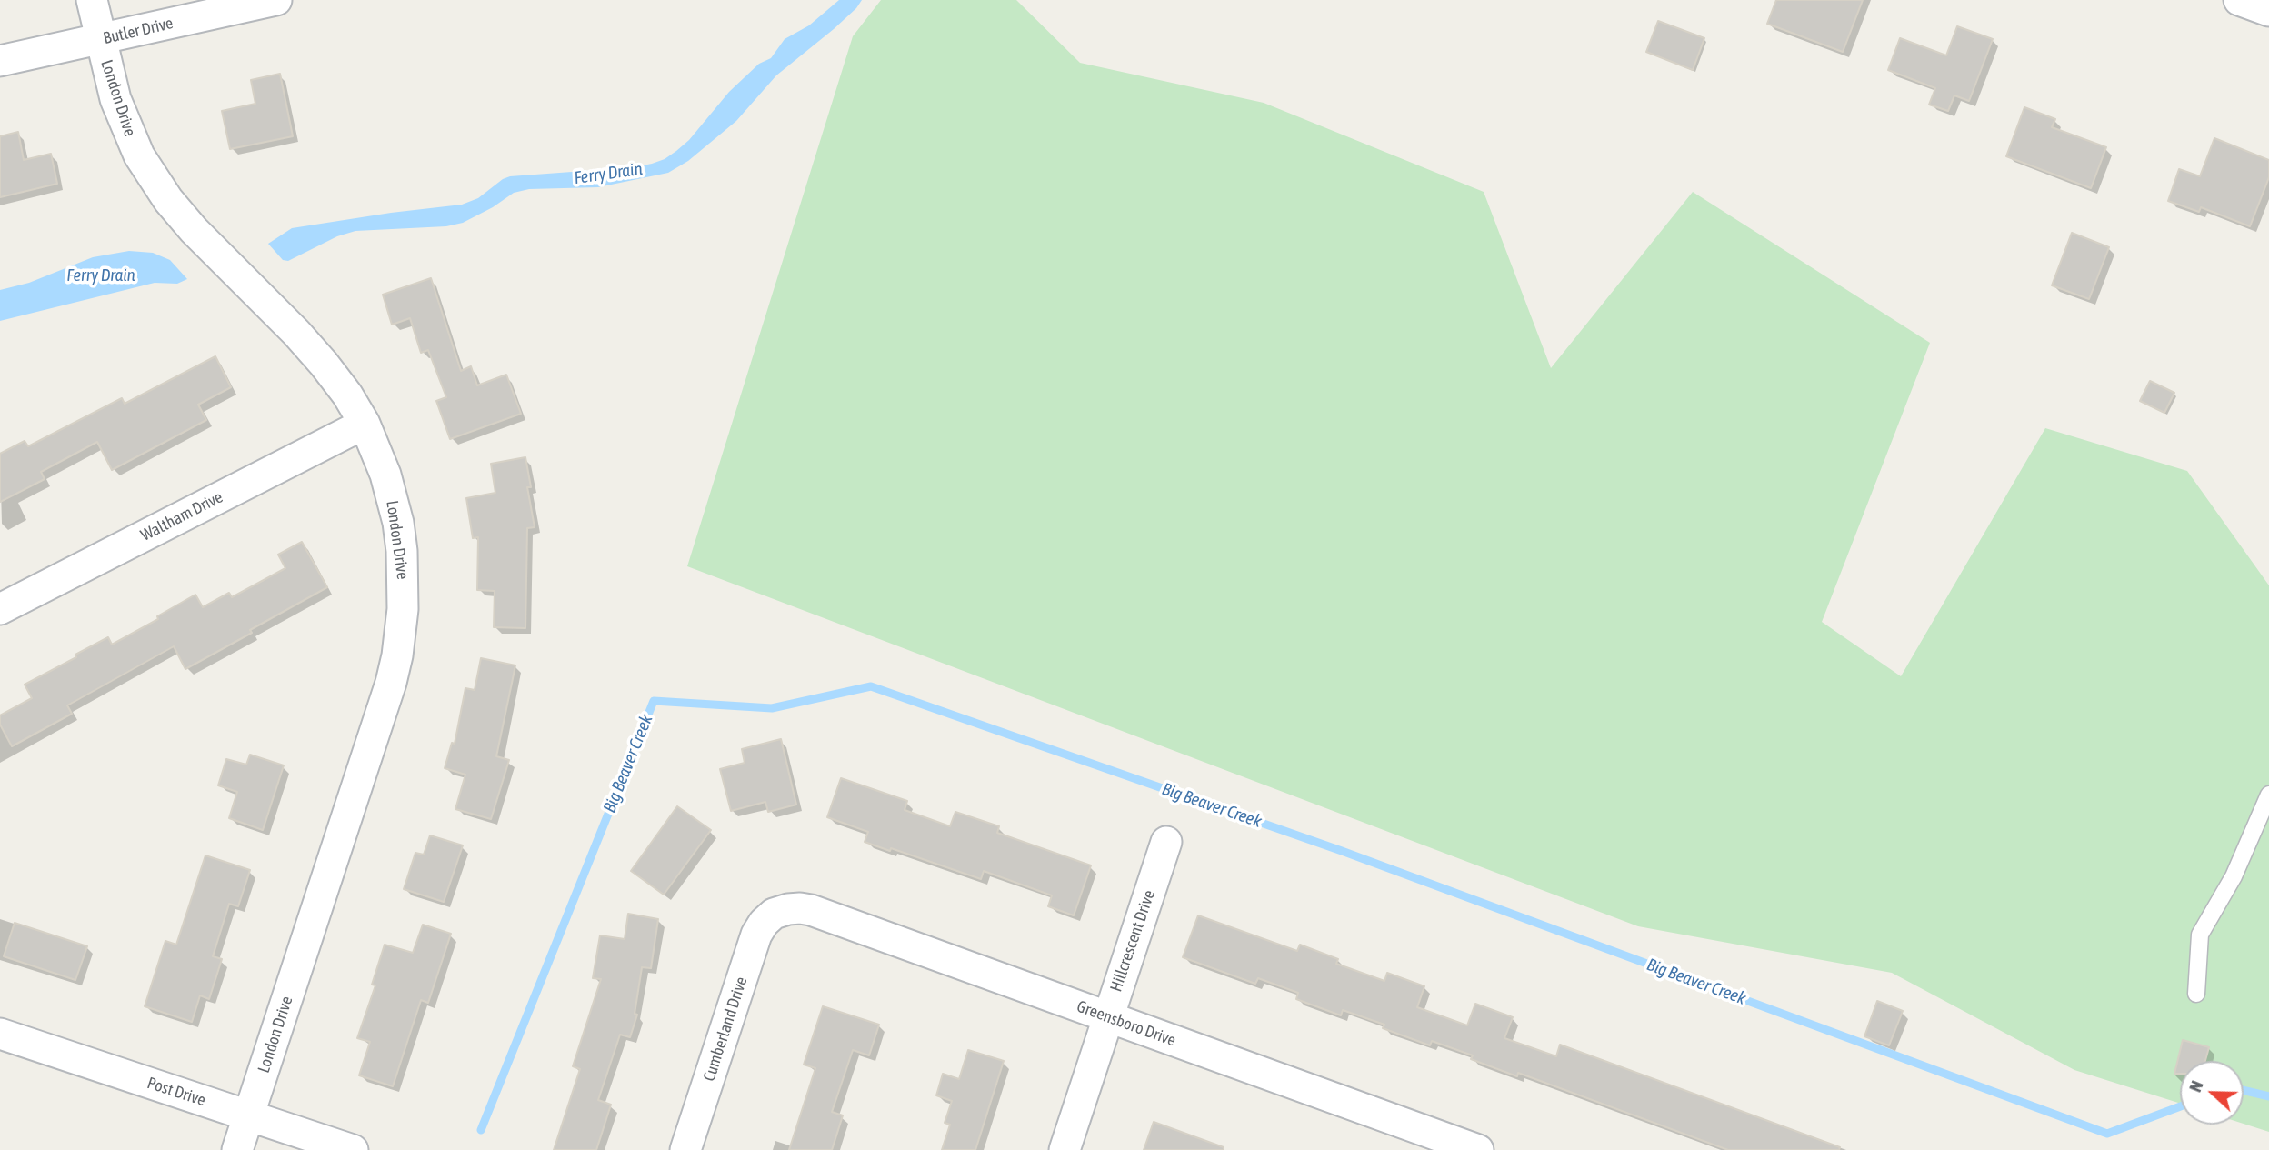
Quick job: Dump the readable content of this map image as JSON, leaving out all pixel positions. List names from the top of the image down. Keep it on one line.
{"streets":{"street":["Butler Drive","London Drive","Waltham Drive","Hillcrescent Drive","Greensboro Drive","Cumberland Drive","Post Drive"]},"crossings":[["Butler Drive","London Drive"],["London Drive","Waltham Drive"],["London Drive","Post Drive"],["Hillcrescent Drive","Greensboro Drive"],["Greensboro Drive","Cumberland Drive"]],"water":["Ferry Drain","Big Beaver Creek"],"north":"left"}
